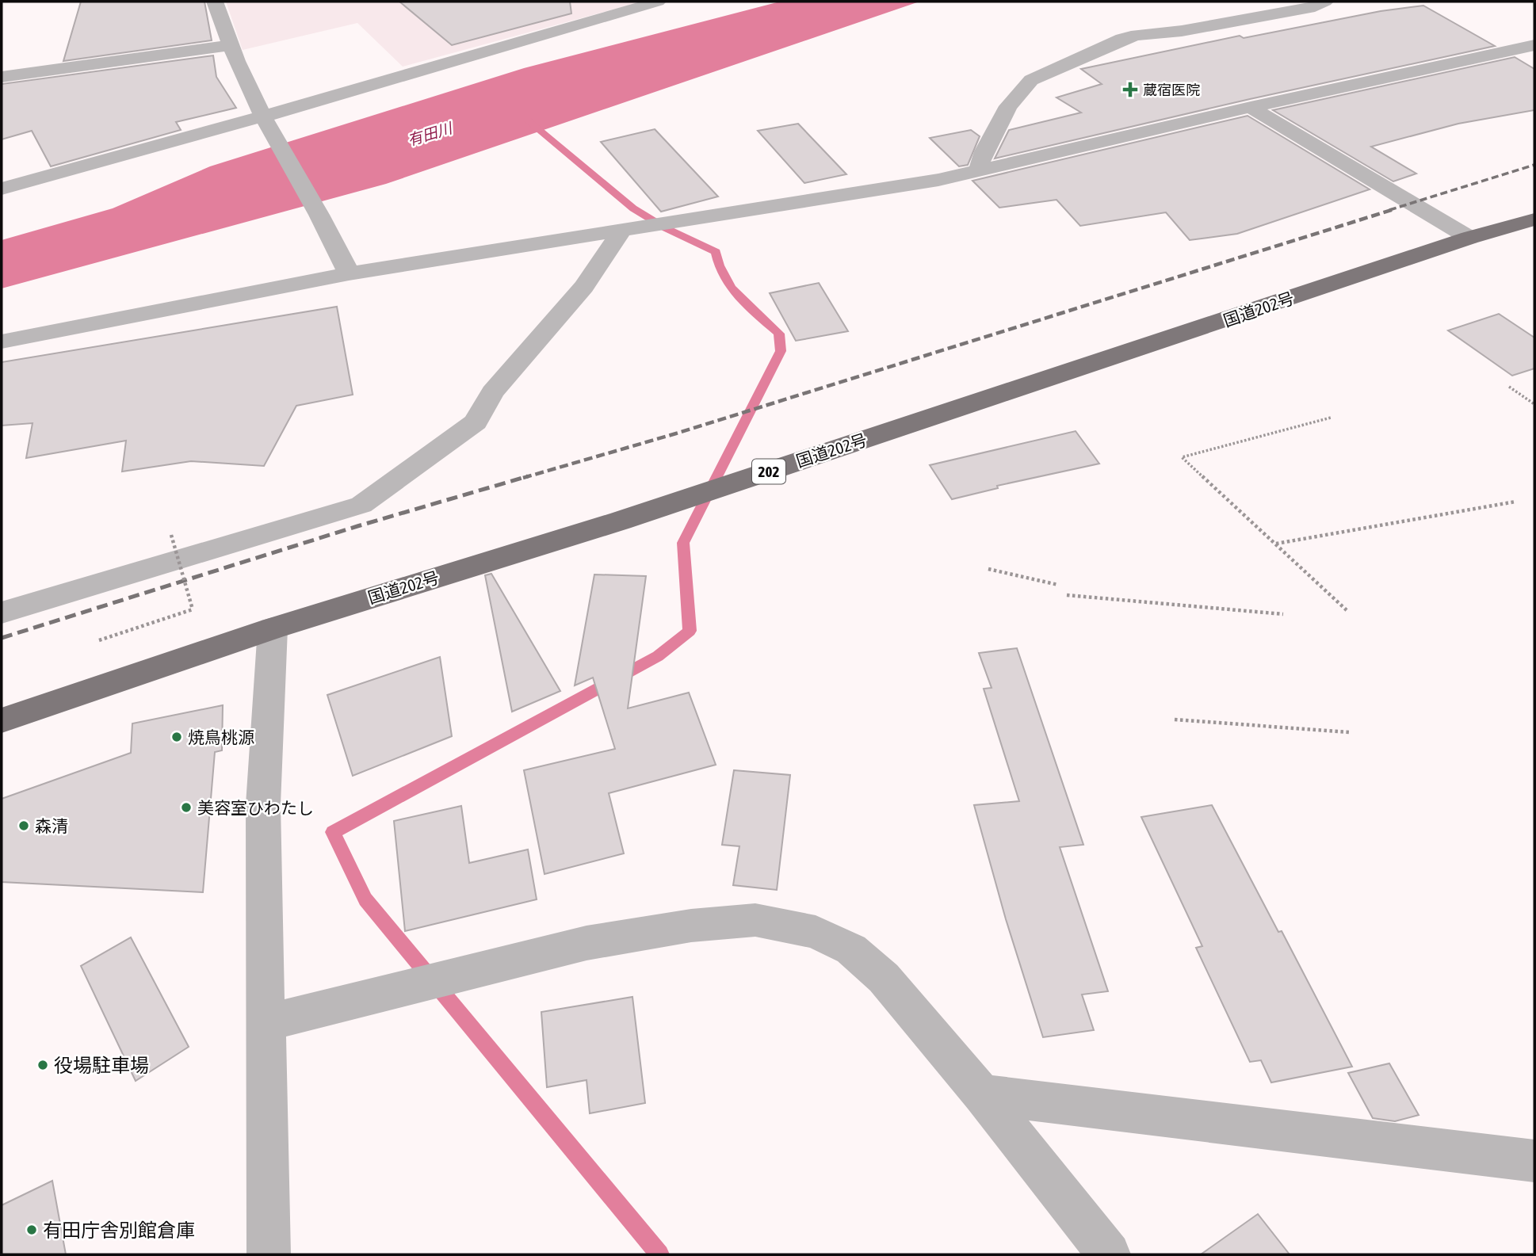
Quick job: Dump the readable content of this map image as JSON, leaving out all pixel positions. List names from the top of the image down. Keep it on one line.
{"streets":{"highway":["国道202号","202"]},"water":["有田川"],"places":{"health":["蔵宿医院"],"other":["焼鳥桃源","美容室ひわたし","森清","役場駐車場","有田庁舎別館倉庫"]}}
